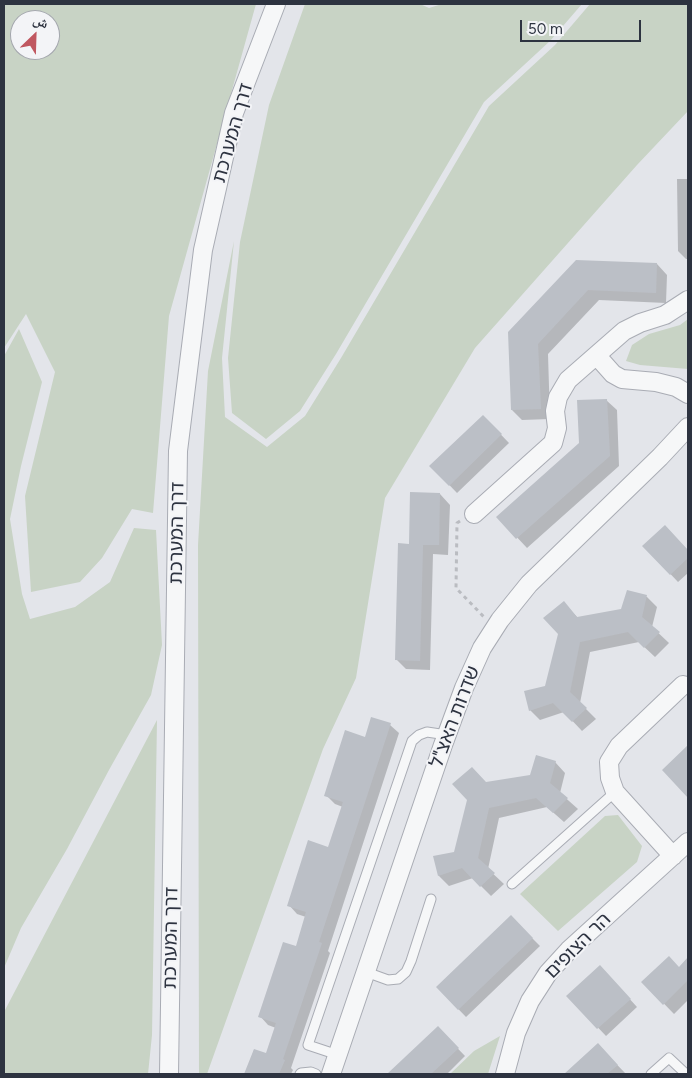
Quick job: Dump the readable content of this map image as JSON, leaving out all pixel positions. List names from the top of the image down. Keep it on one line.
{"streets":{"street":["דרך המערכת","שדרות האצ\"ל","הר הצופים"]},"scale_bar":"50 m","north":"top right"}
